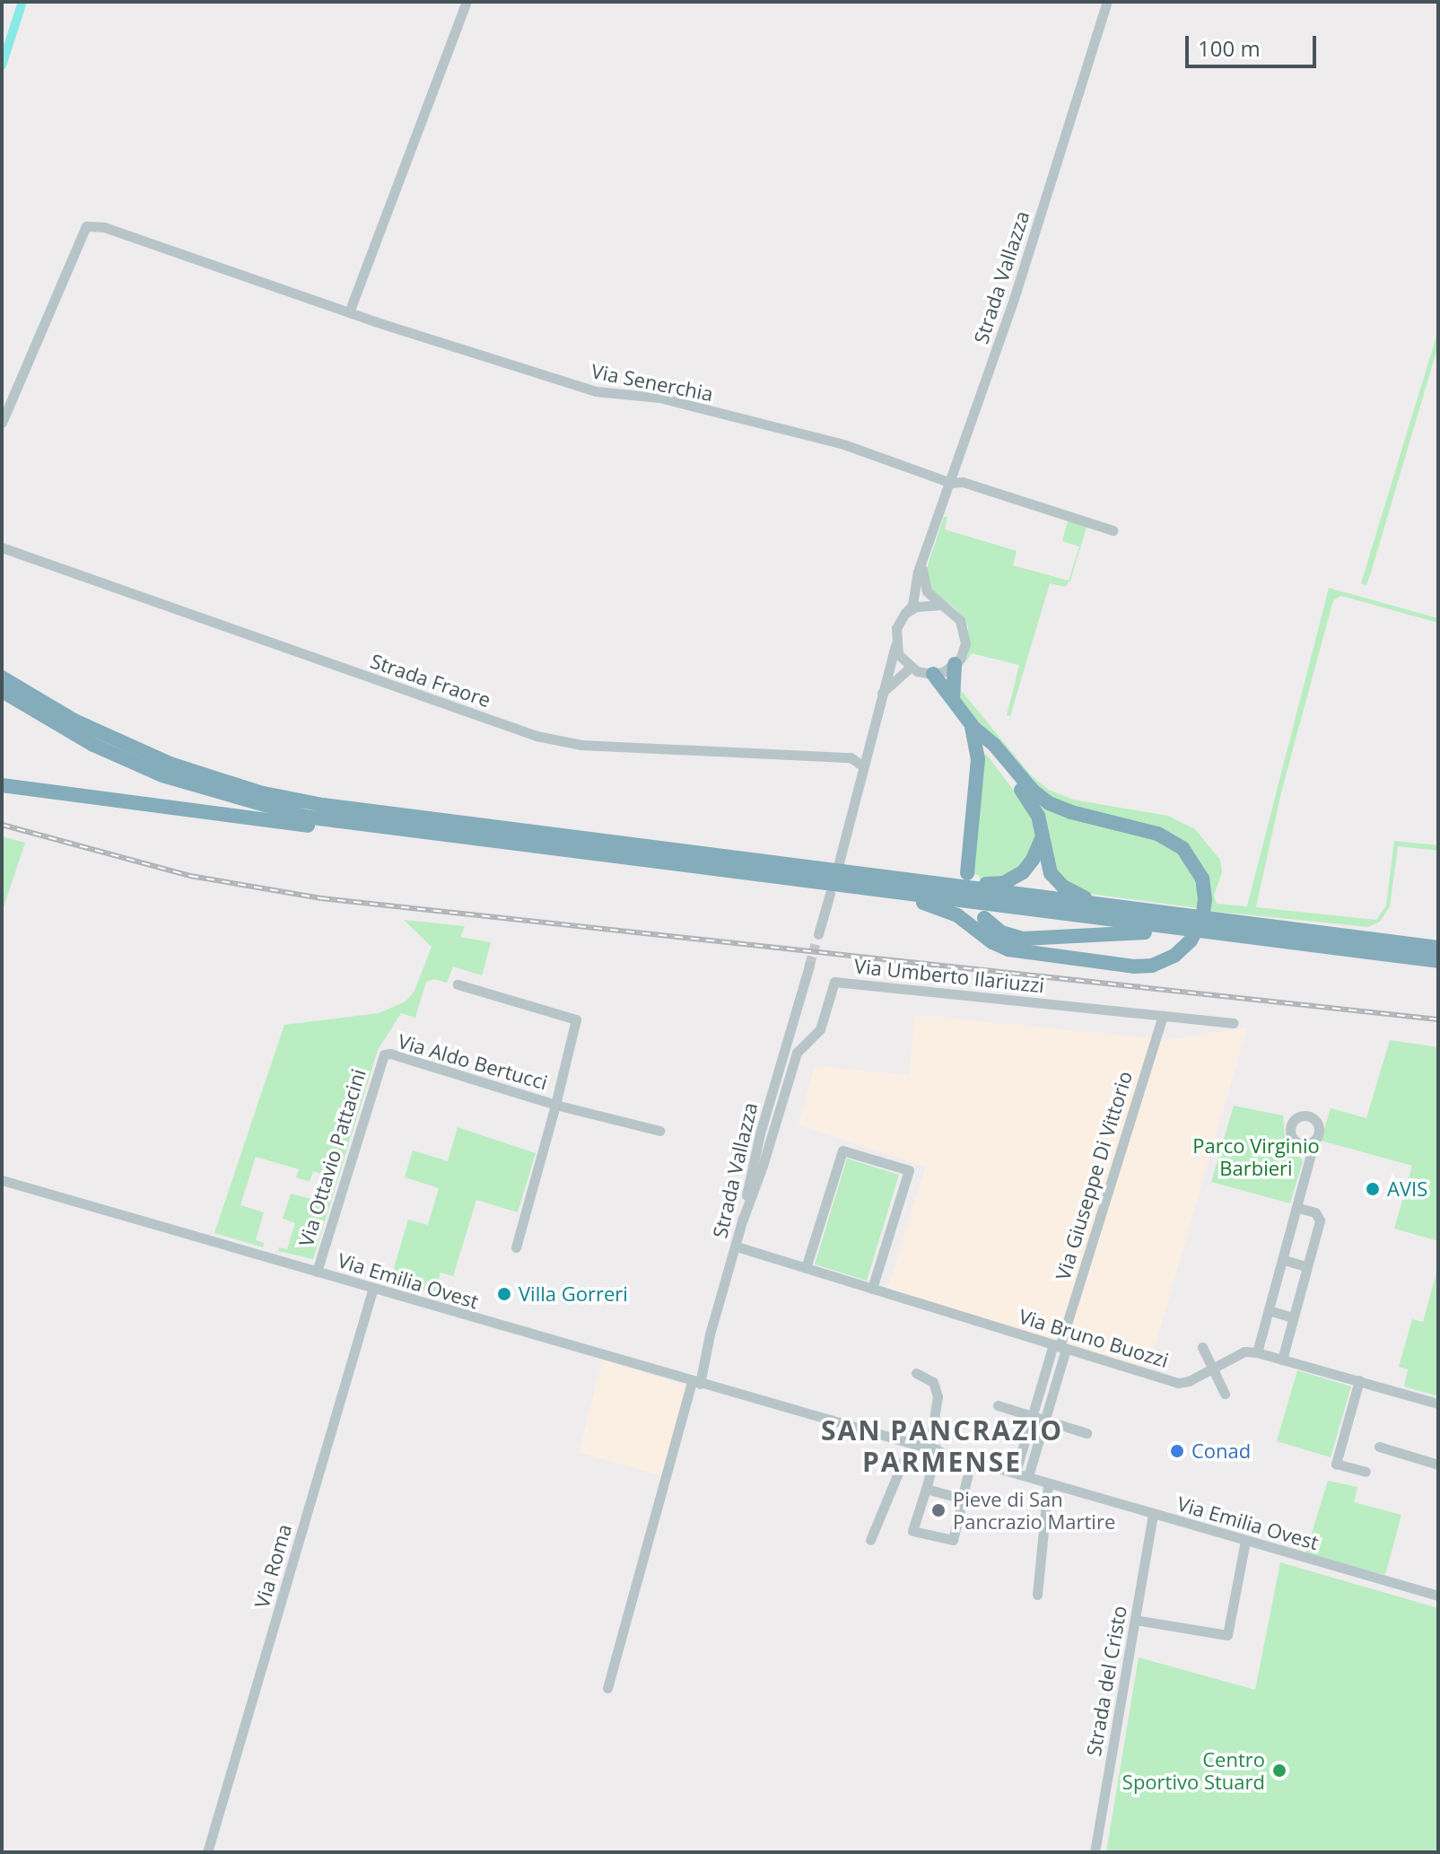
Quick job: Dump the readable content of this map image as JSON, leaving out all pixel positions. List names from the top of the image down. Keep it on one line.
{"streets":{"street":["Strada Vallazza","Via Senerchia","Strada Fraore","Via Umberto Ilariuzzi","Via Aldo Bertucci","Via Ottavio Pattacini","Via Giuseppe Di Vittorio","Via Emilia Ovest","Via Bruno Buozzi","Via Roma","Strada del Cristo"]},"crossings":[["Strada Vallazza","Via Senerchia"],["Strada Vallazza","Strada Fraore"],["Strada Vallazza","Via Umberto Ilariuzzi"],["Strada Vallazza","Via Emilia Ovest"],["Strada Vallazza","Via Bruno Buozzi"],["Via Umberto Ilariuzzi","Via Giuseppe Di Vittorio"],["Via Aldo Bertucci","Via Ottavio Pattacini"],["Via Ottavio Pattacini","Via Emilia Ovest"],["Via Giuseppe Di Vittorio","Via Bruno Buozzi"],["Via Emilia Ovest","Via Roma"],["Via Emilia Ovest","Strada del Cristo"]],"districts":["SAN PANCRAZIO PARMENSE"],"parks":["Parco Virginio Barbieri"],"places":["AVIS","Villa Gorreri","Conad","Pieve di San Pancrazio Martire","Centro Sportivo Stuard"],"scale_bar":"100 m"}
